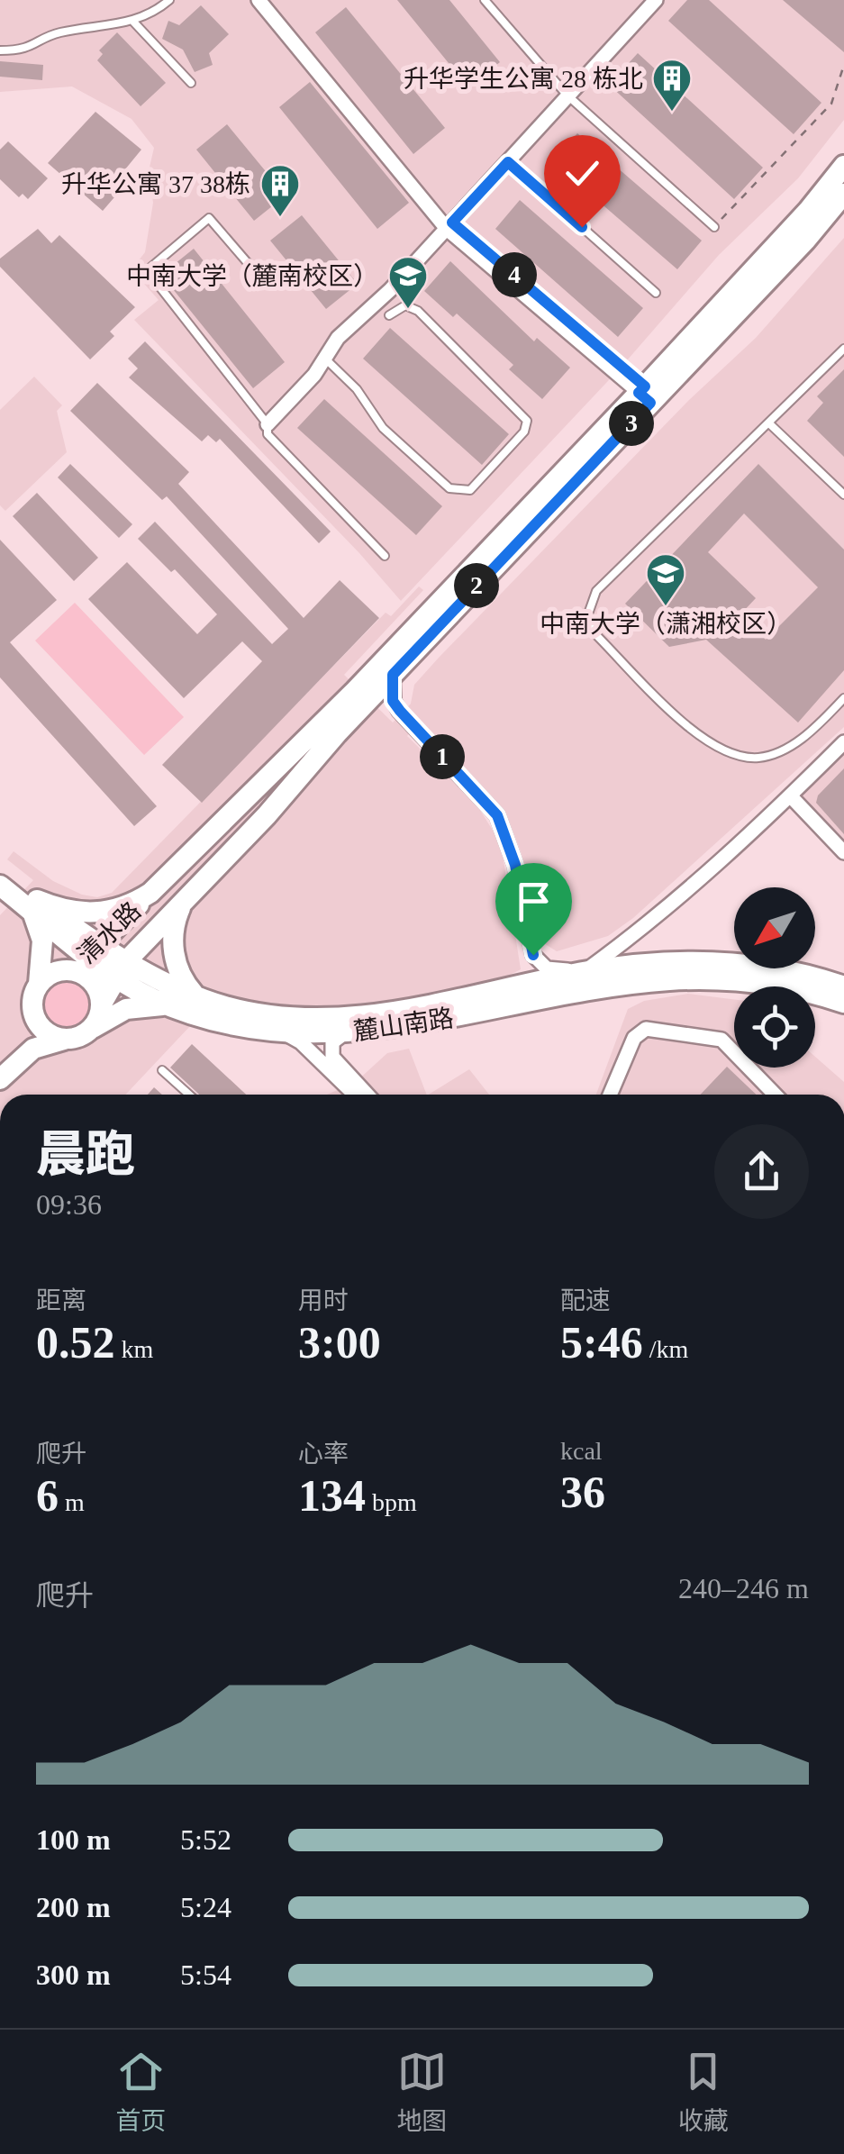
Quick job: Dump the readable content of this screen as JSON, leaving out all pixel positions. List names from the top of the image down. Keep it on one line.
{"streets":{"main road":["清水路","麓山南路"]},"crossings":[["清水路","麓山南路"]],"places":{"building":["升华学生公寓 28 栋北","升华公寓 37 38栋"],"school or university":["中南大学（麓南校区）","中南大学（潇湘校区）"]},"north":"bottom left","page":{"pins":["4","3","2","1"],"heading":["晨跑","09:36"],"stats":[["距离","0.52 km"],["用时","3:00"],["配速","5:46 /km"],["爬升","6 m"],["心率","134 bpm"],["kcal","36"]],"chart":["爬升","240–246 m"],"list":[{"name":"100 m","note":"5:52"},{"name":"200 m","note":"5:24"},{"name":"300 m","note":"5:54"}],"tabs":["首页","地图","收藏"]}}
